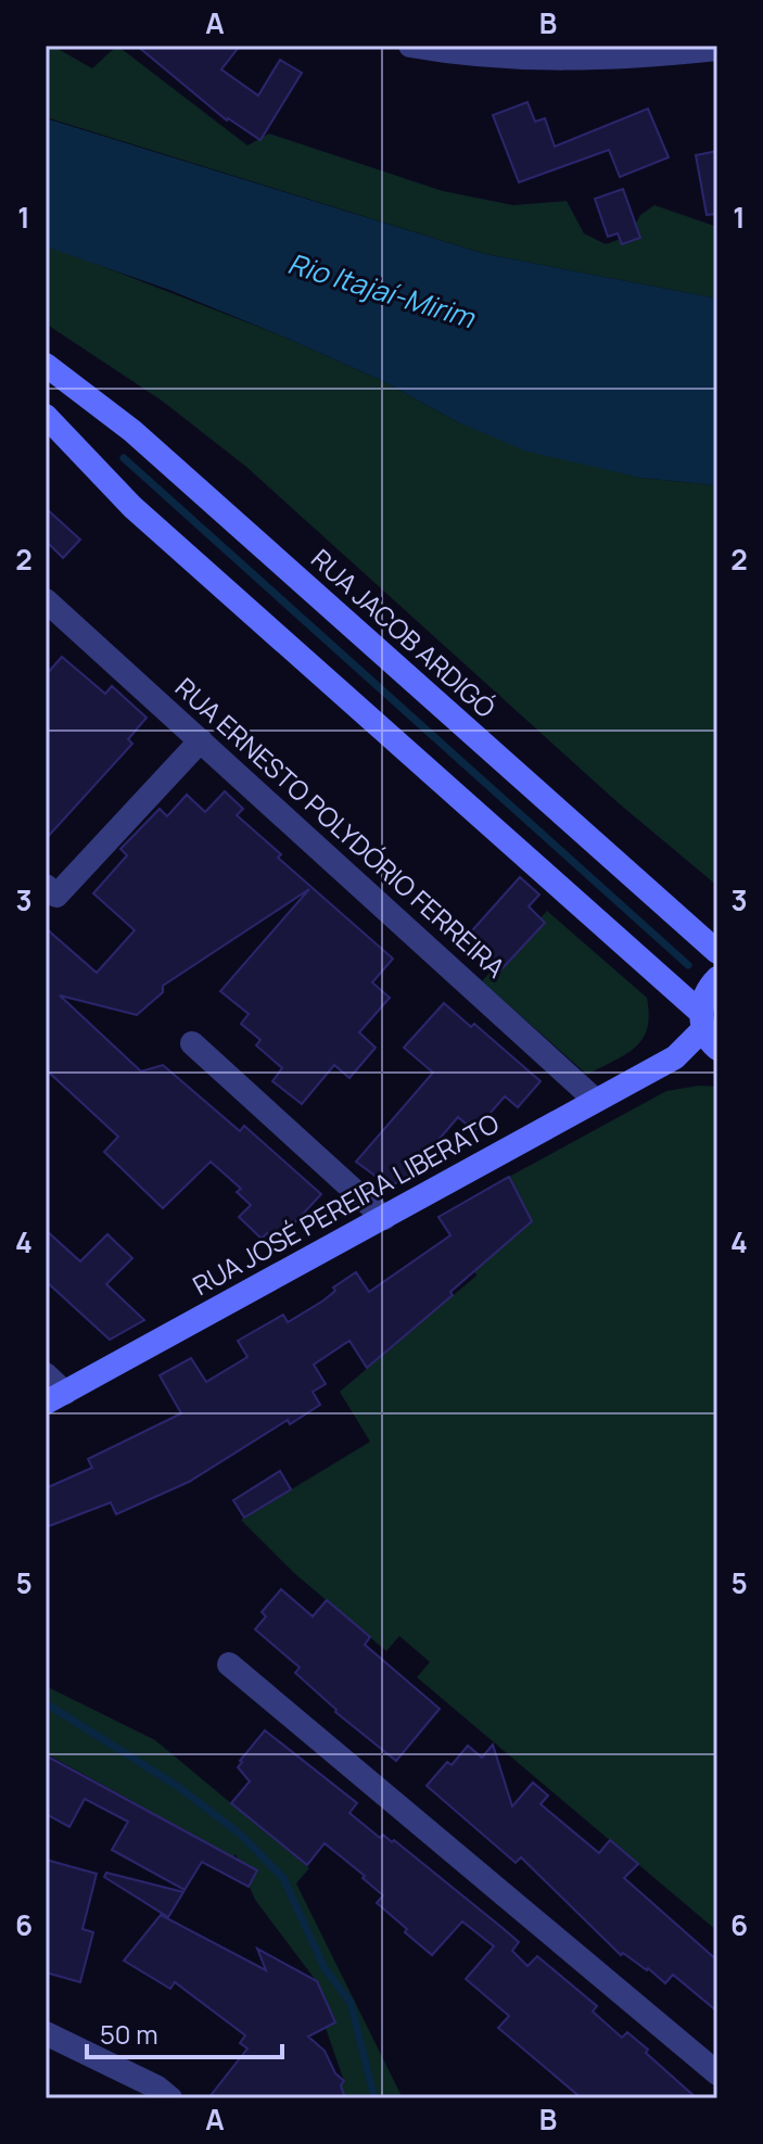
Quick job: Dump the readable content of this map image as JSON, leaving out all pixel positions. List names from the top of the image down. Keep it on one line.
{"streets":{"main road":["RUA JACOB ARDIGÓ","RUA JOSÉ PEREIRA LIBERATO"],"street":["RUA ERNESTO POLYDÓRIO FERREIRA"]},"crossings":[["RUA ERNESTO POLYDÓRIO FERREIRA","RUA JOSÉ PEREIRA LIBERATO"]],"water":["Rio Itajaí-Mirim"],"scale_bar":"50 m","grid":{"columns":["A","B"],"rows":["1","2","3","4","5","6"]}}
